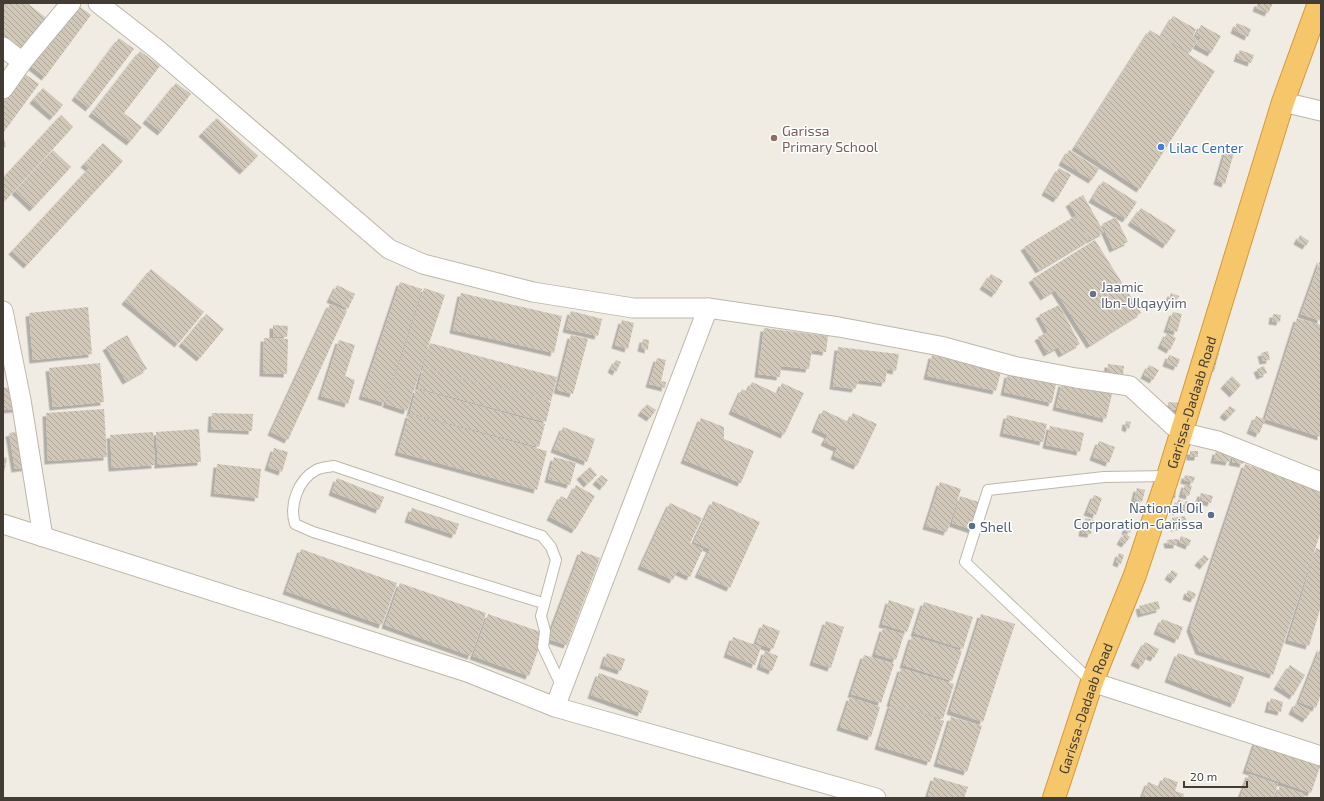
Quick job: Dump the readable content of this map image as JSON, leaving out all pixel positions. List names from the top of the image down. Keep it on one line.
{"streets":{"highway":["Garissa-Dadaab Road"]},"places":["Garissa Primary School","Lilac Center","Jaamic Ibn-Ulqayyim","National Oil Corporation-Garissa","Shell"],"scale_bar":"20 m"}
